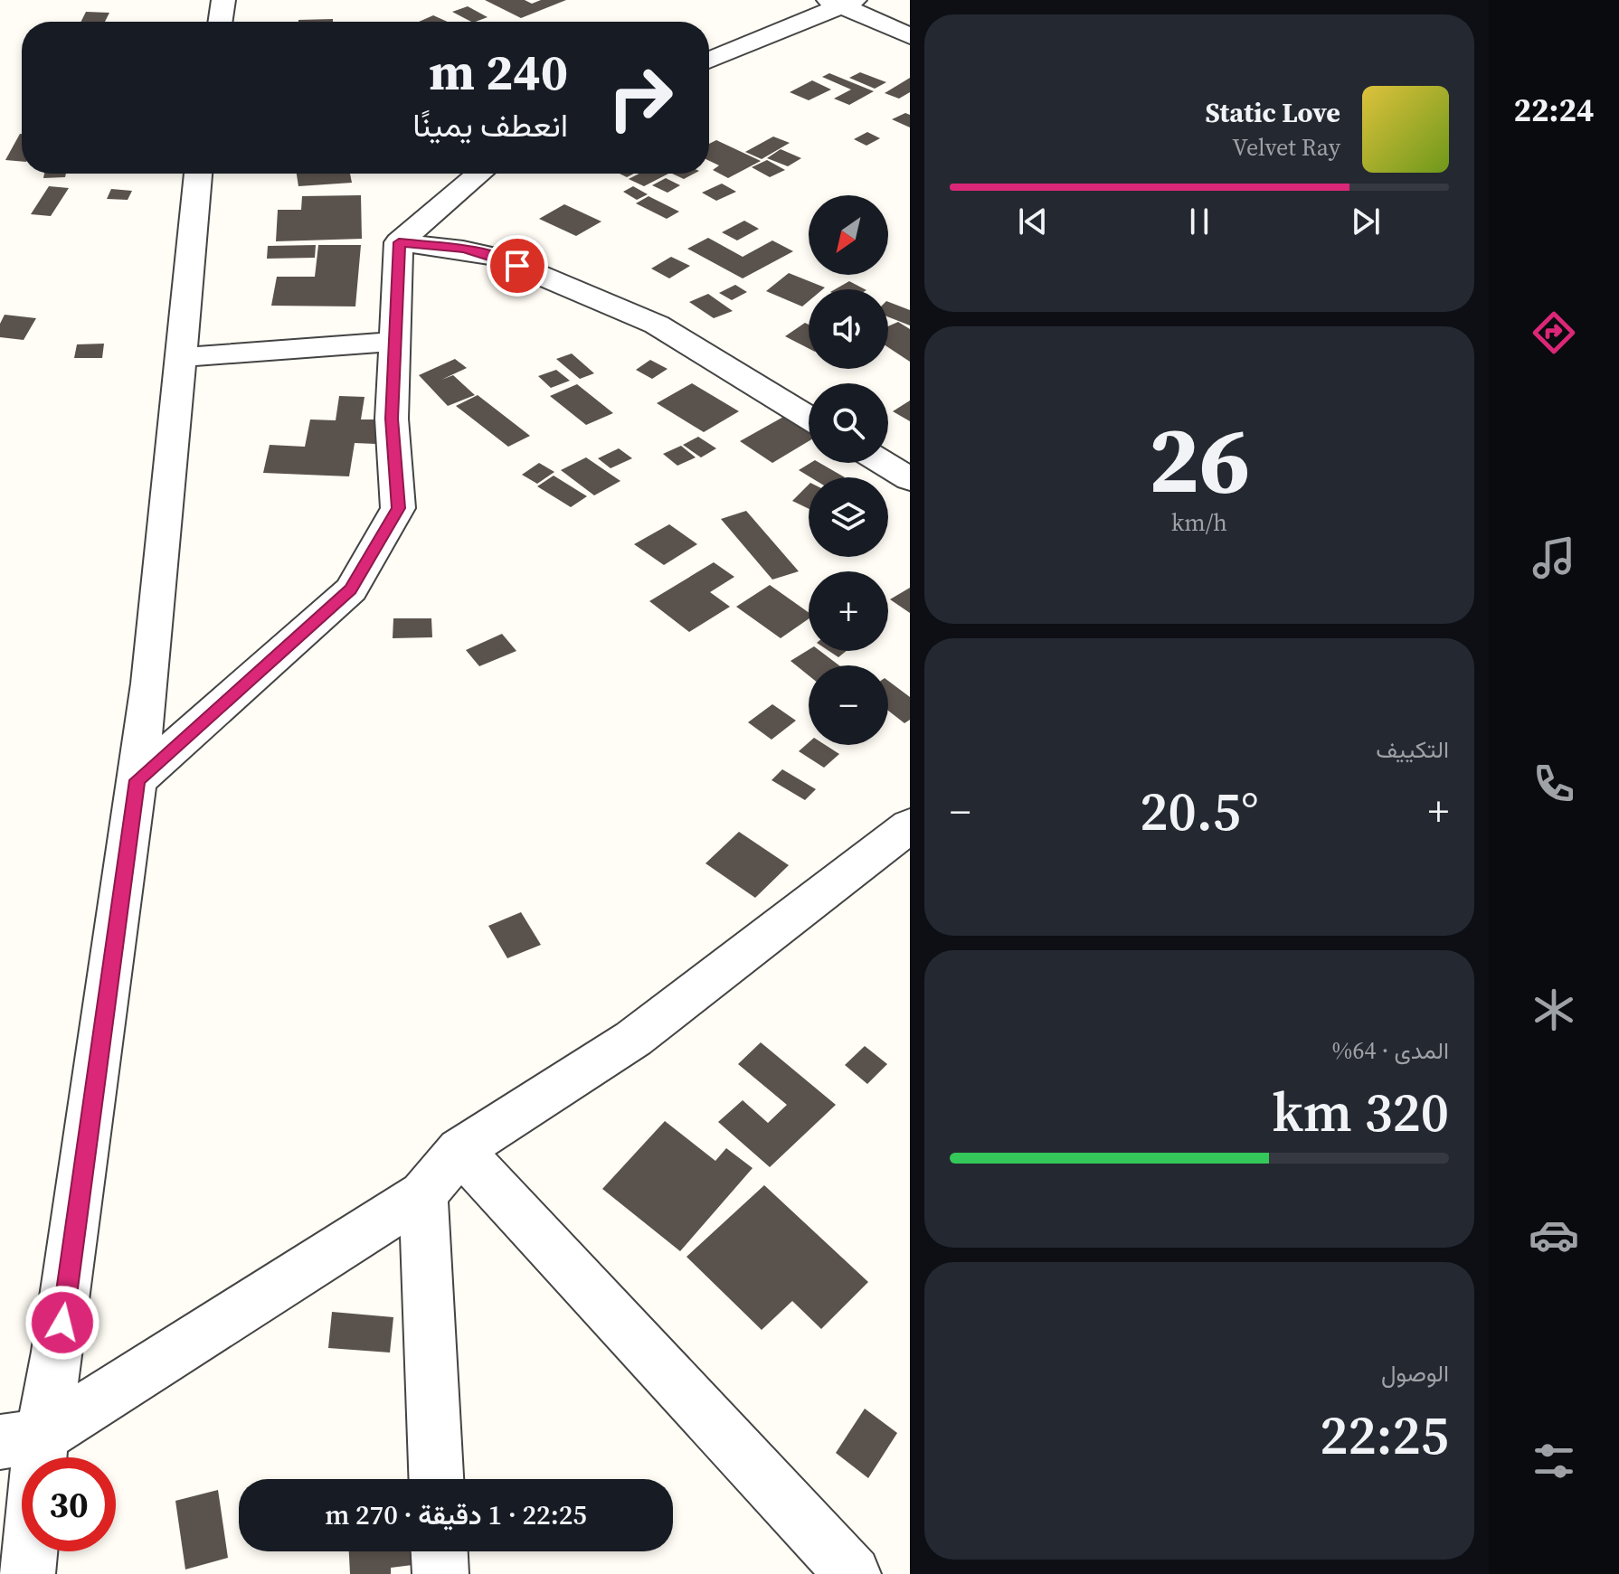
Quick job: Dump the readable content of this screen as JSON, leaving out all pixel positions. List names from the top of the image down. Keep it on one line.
{"north":"bottom left","page":{"tabs":"22:24","turn":["240 m","انعطف يمينًا"],"song":["Static Love","Velvet Ray"],"map_buttons":["+","−"],"tile":[["26","km/h"],"التكييف",["المدى · 64%","320 km"],["الوصول","22:25"]],"heat":["−","20.5°","+"],"limit":"30","trip":"22:25 · 1 دقيقة · 270 m"}}
